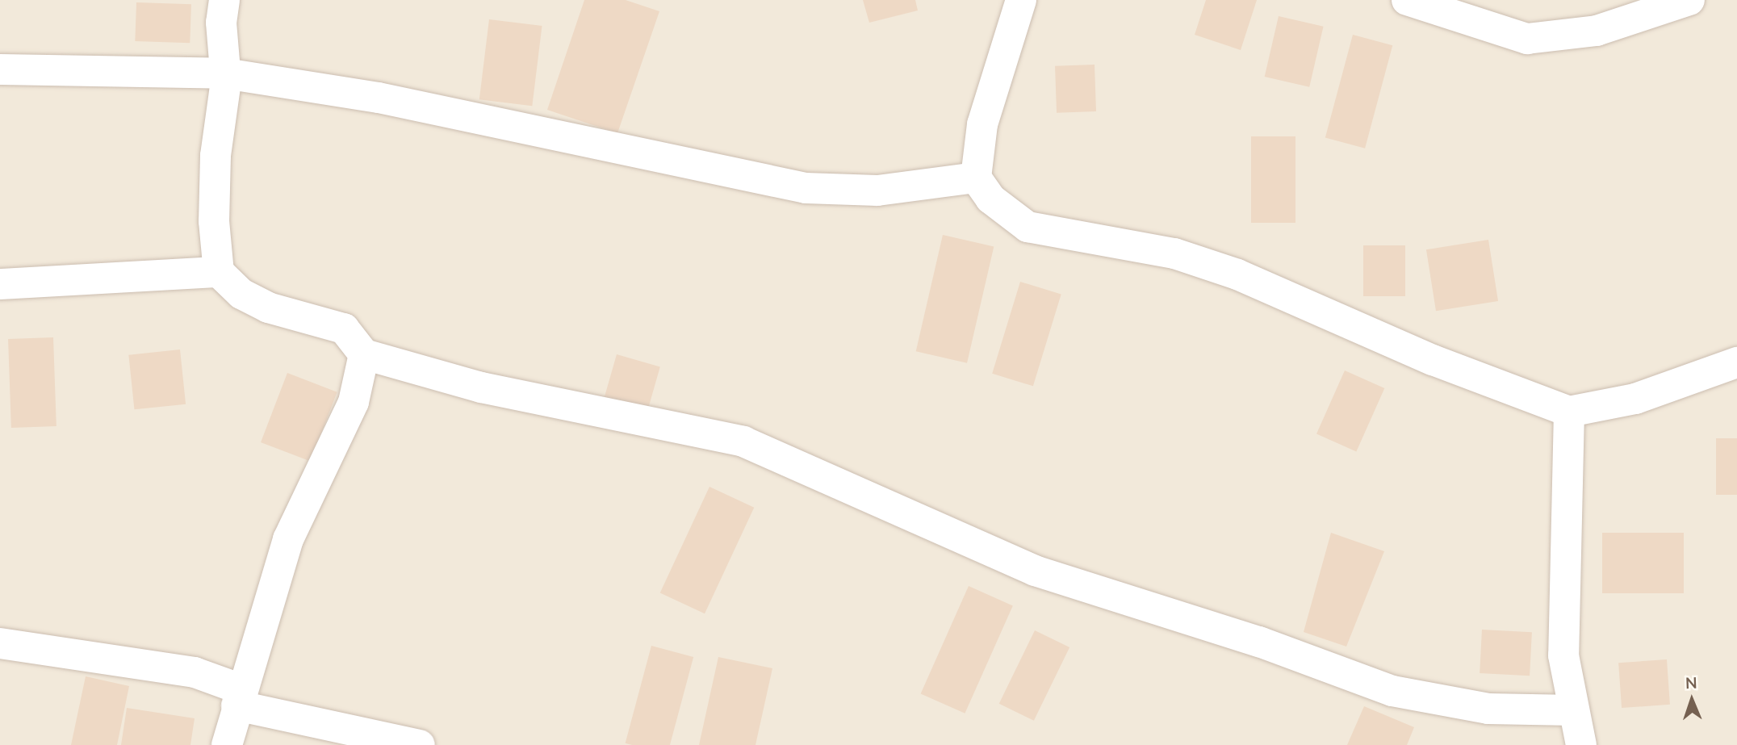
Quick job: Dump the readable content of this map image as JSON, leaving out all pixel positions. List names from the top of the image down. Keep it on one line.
{"north":"top"}
